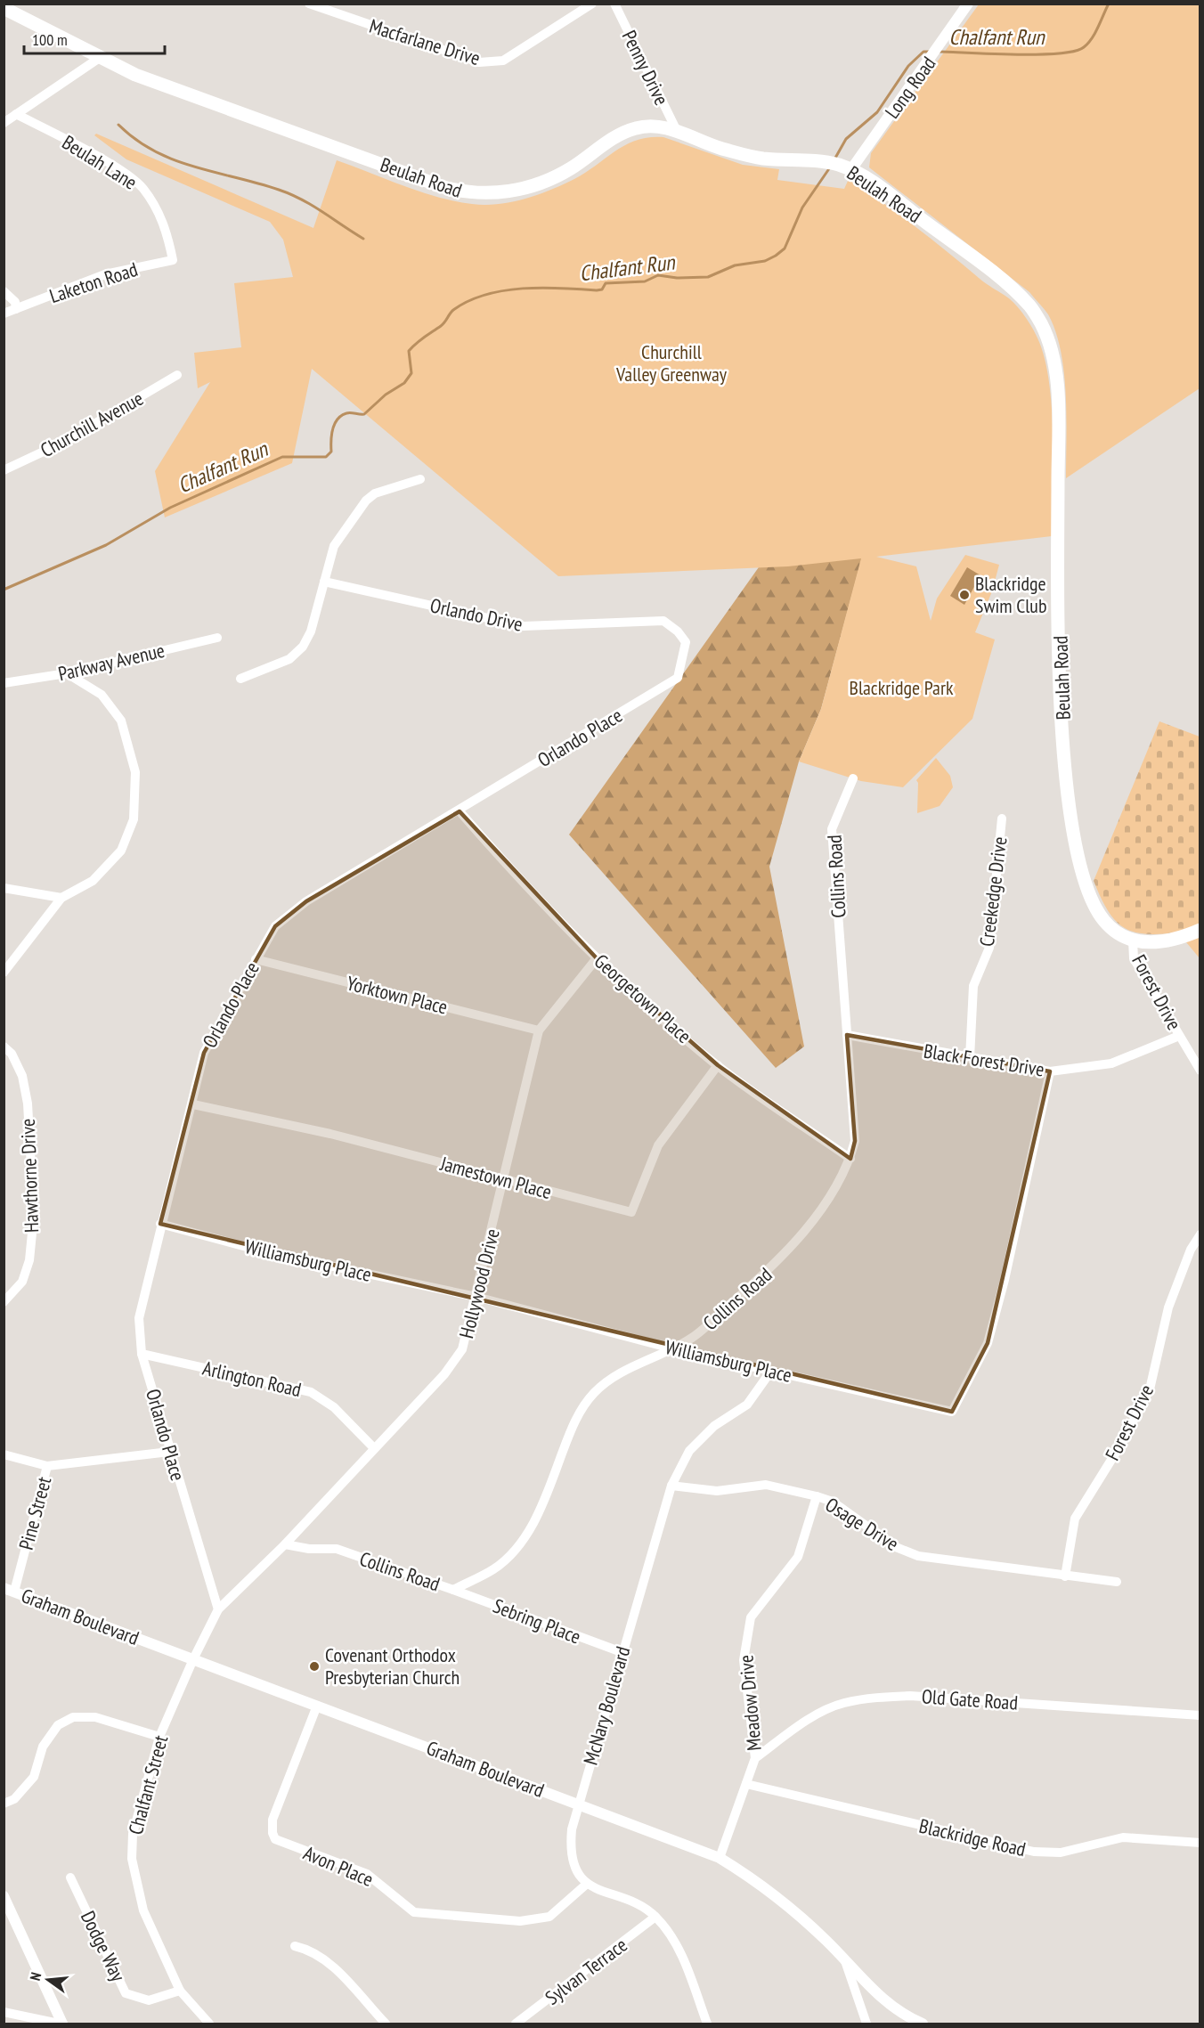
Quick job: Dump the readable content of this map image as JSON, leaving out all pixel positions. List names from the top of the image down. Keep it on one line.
{"streets":{"main road":["Beulah Road"],"street":["Macfarlane Drive","Penny Drive","Long Road","Beulah Lane","Laketon Road","Churchill Avenue","Orlando Drive","Parkway Avenue","Orlando Place","Collins Road","Creekedge Drive","Forest Drive","Yorktown Place","Georgetown Place","Black Forest Drive","Hawthorne Drive","Jamestown Place","Williamsburg Place","Hollywood Drive","Arlington Road","Pine Street","Osage Drive","Graham Boulevard","Sebring Place","Old Gate Road","Meadow Drive","McNary Boulevard","Chalfant Street","Blackridge Road","Avon Place","Dodge Way","Sylvan Terrace"]},"crossings":[["Penny Drive","Beulah Road"],["Long Road","Beulah Road"],["Beulah Lane","Laketon Road"],["Beulah Road","Forest Drive"],["Orlando Drive","Orlando Place"],["Orlando Place","Yorktown Place"],["Orlando Place","Georgetown Place"],["Orlando Place","Jamestown Place"],["Orlando Place","Williamsburg Place"],["Orlando Place","Hollywood Drive"],["Orlando Place","Arlington Road"],["Collins Road","Georgetown Place"],["Collins Road","Black Forest Drive"],["Collins Road","Williamsburg Place"],["Collins Road","Hollywood Drive"],["Collins Road","Sebring Place"],["Creekedge Drive","Black Forest Drive"],["Forest Drive","Black Forest Drive"],["Forest Drive","Osage Drive"],["Yorktown Place","Hollywood Drive"],["Georgetown Place","Jamestown Place"],["Georgetown Place","Hollywood Drive"],["Black Forest Drive","Williamsburg Place"],["Jamestown Place","Hollywood Drive"],["Williamsburg Place","Hollywood Drive"],["Williamsburg Place","McNary Boulevard"],["Hollywood Drive","Arlington Road"],["Hollywood Drive","Graham Boulevard"],["Hollywood Drive","Chalfant Street"],["Pine Street","Graham Boulevard"],["Osage Drive","Meadow Drive"],["Osage Drive","McNary Boulevard"],["Graham Boulevard","Meadow Drive"],["Graham Boulevard","McNary Boulevard"],["Graham Boulevard","Chalfant Street"],["Graham Boulevard","Avon Place"],["Sebring Place","McNary Boulevard"],["Old Gate Road","Meadow Drive"],["Meadow Drive","Blackridge Road"],["McNary Boulevard","Avon Place"],["Chalfant Street","Dodge Way"]],"water":["Chalfant Run"],"parks":["Churchill Valley Greenway","Blackridge Park"],"places":["Blackridge Swim Club","Covenant Orthodox Presbyterian Church"],"scale_bar":"100 m","north":"left"}
